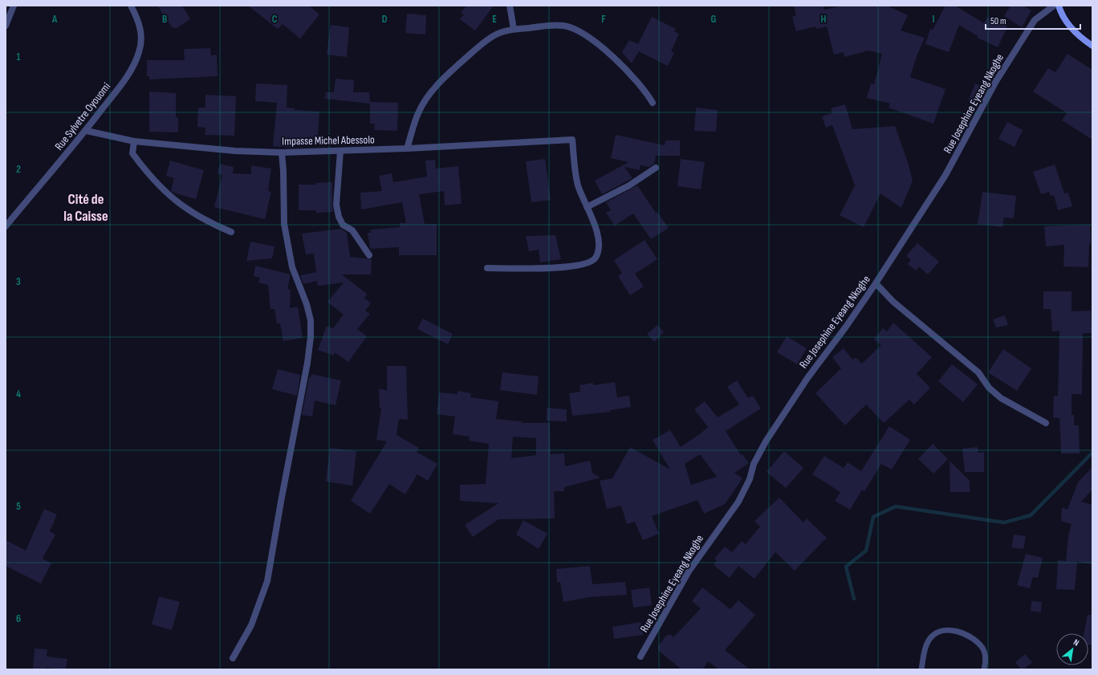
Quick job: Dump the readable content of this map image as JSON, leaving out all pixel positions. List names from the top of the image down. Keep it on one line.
{"streets":{"street":["Rue Josephine Eyeang Nkoghe","Rue Sylvetre Oyouomi","Impasse Michel Abessolo"]},"crossings":[["Rue Sylvetre Oyouomi","Impasse Michel Abessolo"]],"districts":["Cité de la Caisse"],"scale_bar":"50 m","north":"top right","grid":{"columns":["A","B","C","D","E","F","G","H","I"],"rows":["1","2","3","4","5","6"]}}
